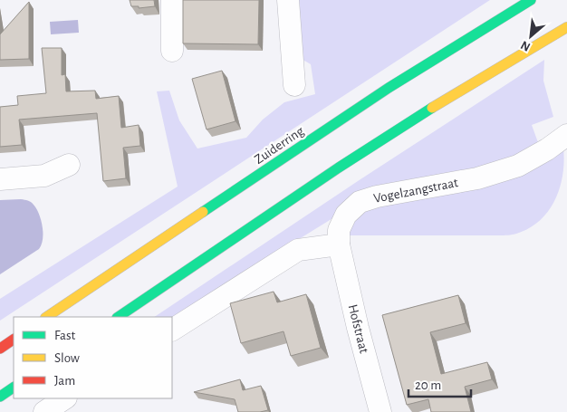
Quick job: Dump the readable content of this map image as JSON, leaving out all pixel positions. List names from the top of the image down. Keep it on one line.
{"streets":{"highway":["Zuiderring"],"street":["Vogelzangstraat","Hofstraat"]},"crossings":[["Vogelzangstraat","Hofstraat"]],"legend":["Fast","Slow","Jam"],"scale_bar":"20 m","north":"bottom left"}
